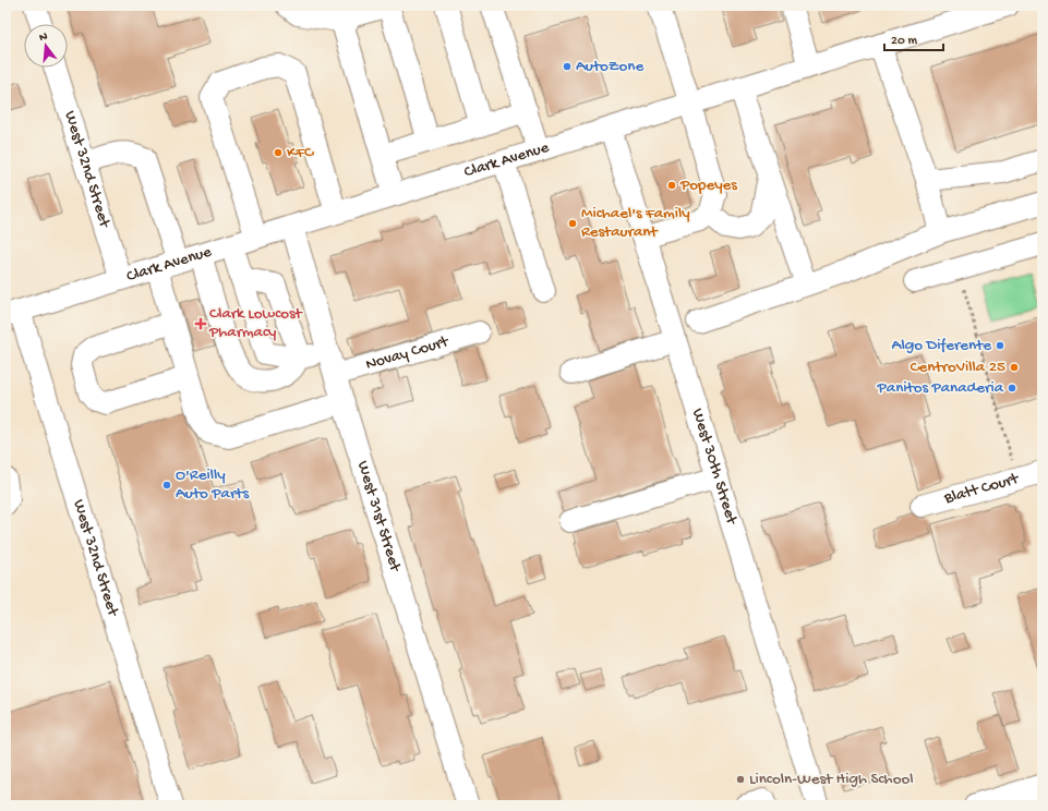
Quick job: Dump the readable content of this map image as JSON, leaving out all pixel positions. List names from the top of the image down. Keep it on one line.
{"streets":{"street":["Clark Avenue","West 32nd Street","Novay Court","West 30th Street","Blatt Court","West 31st Street"]},"crossings":[["Clark Avenue","West 32nd Street"],["Clark Avenue","West 30th Street"],["Clark Avenue","West 31st Street"],["Novay Court","West 31st Street"]],"places":{"other":["AutoZone","KFC","Popeyes","Michael's Family Restaurant","Algo Diferente","CentroVilla 25","Panitos Panaderia","O'Reilly Auto Parts","Lincoln-West High School"],"health":["Clark Lowcost Pharmacy"]},"scale_bar":"20 m","north":"top"}
